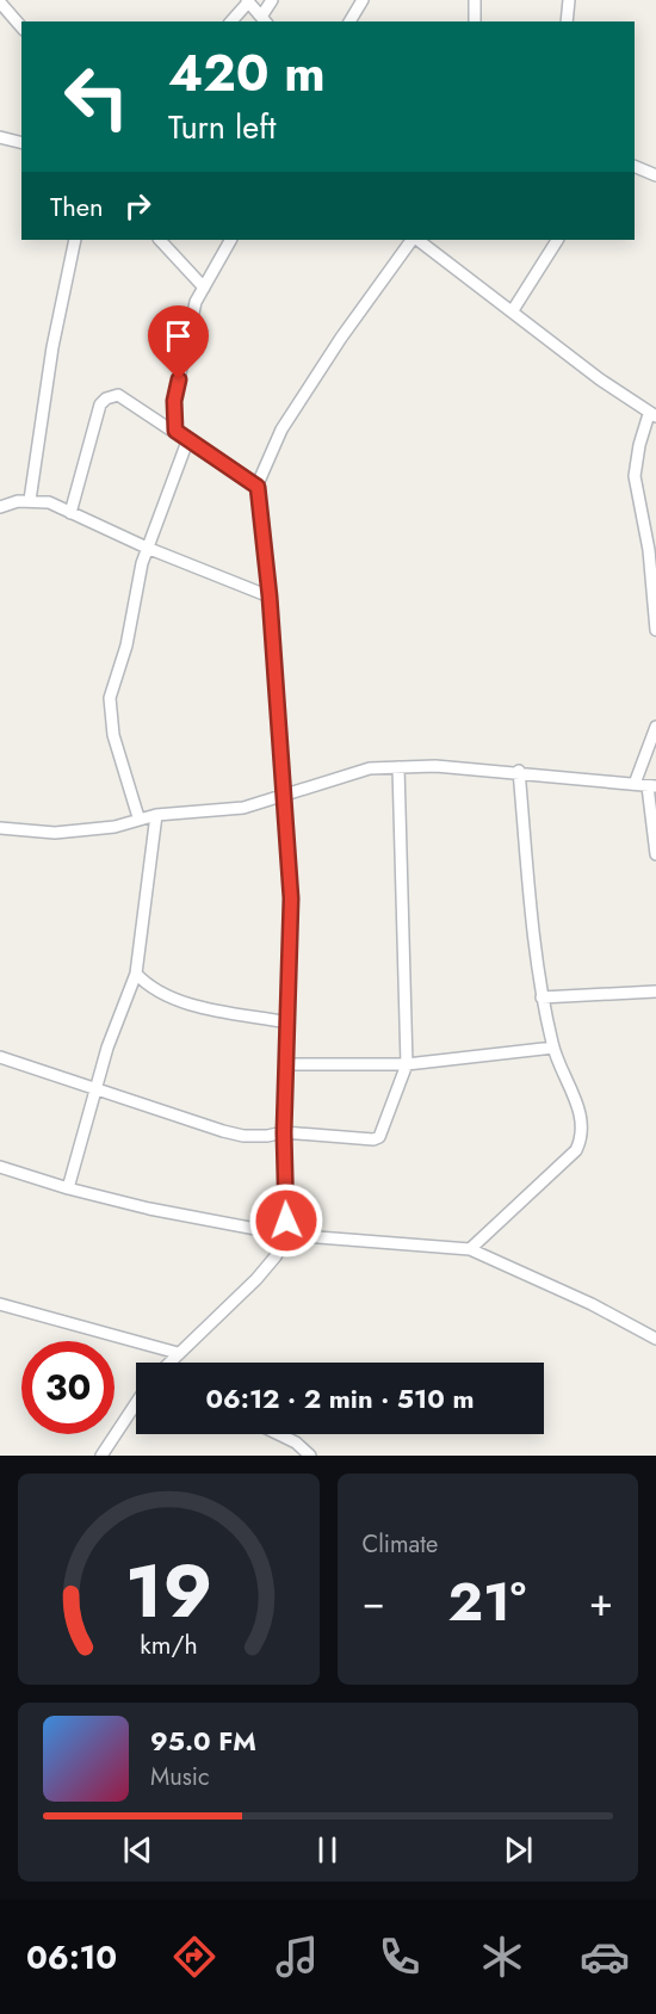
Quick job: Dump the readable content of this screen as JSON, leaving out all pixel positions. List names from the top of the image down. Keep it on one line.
{"page":{"turn":["420 m","Turn left"],"then":"Then","limit":"30","trip":"06:12 · 2 min · 510 m","tile":"Climate","heat":["−","21°","+"],"song":["95.0 FM","Music"],"tabs":"06:10","gauge":["19","km/h"]}}
